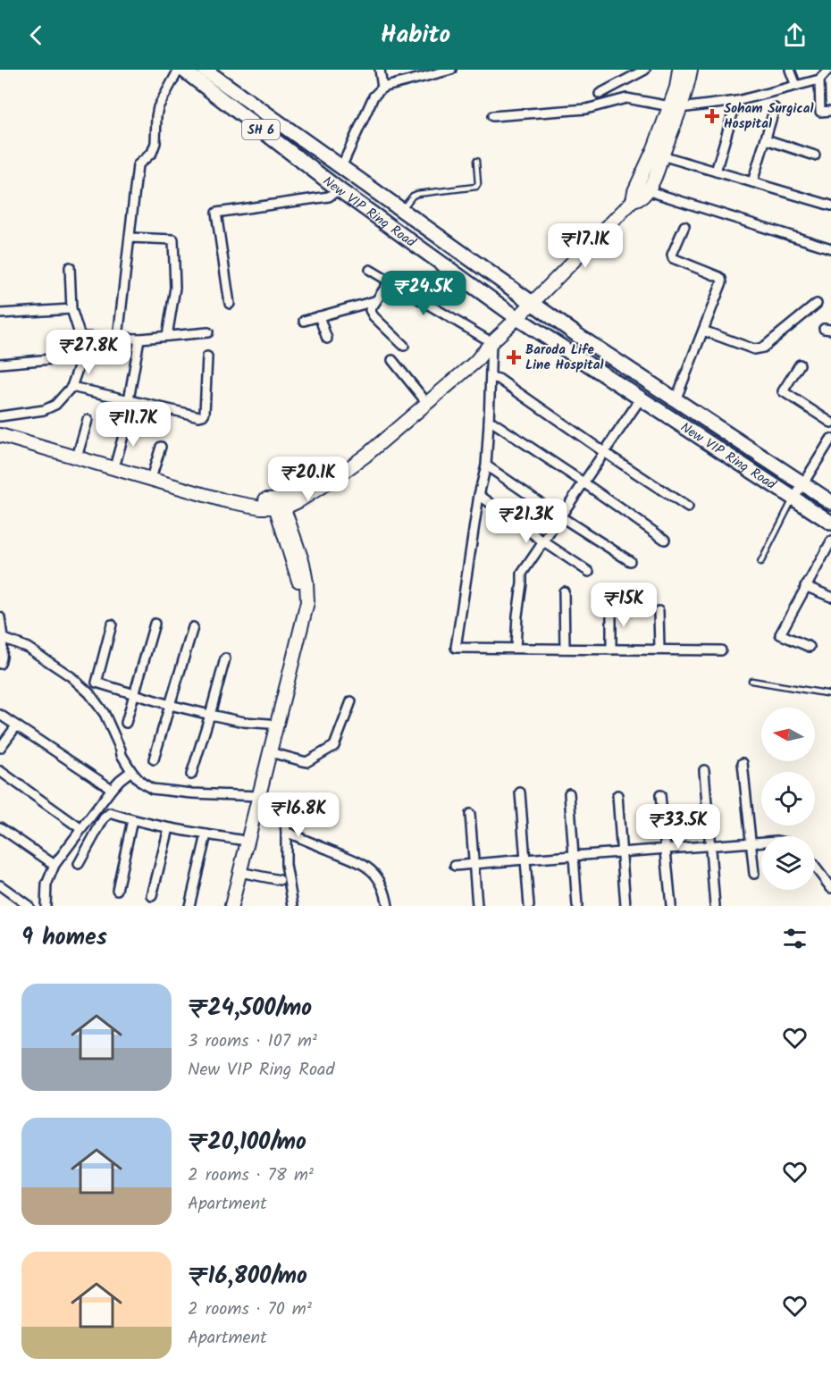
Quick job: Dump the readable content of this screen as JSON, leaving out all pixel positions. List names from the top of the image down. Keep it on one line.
{"streets":{"main road":["SH 6","New VIP Ring Road"]},"places":{"health":["Soham Surgical Hospital","Baroda Life Line Hospital"]},"north":"left","page":{"header":"Habito","price":["₹17.1K","₹24.5K","₹27.8K","₹11.7K","₹20.1K","₹21.3K","₹15K","₹16.8K","₹33.5K"],"heading":"9 homes","list":[{"name":"₹24,500/mo","note":"3 rooms · 107 m² · New VIP Ring Road"},{"name":"₹20,100/mo","note":"2 rooms · 78 m² · Apartment"},{"name":"₹16,800/mo","note":"2 rooms · 70 m² · Apartment"}]}}
